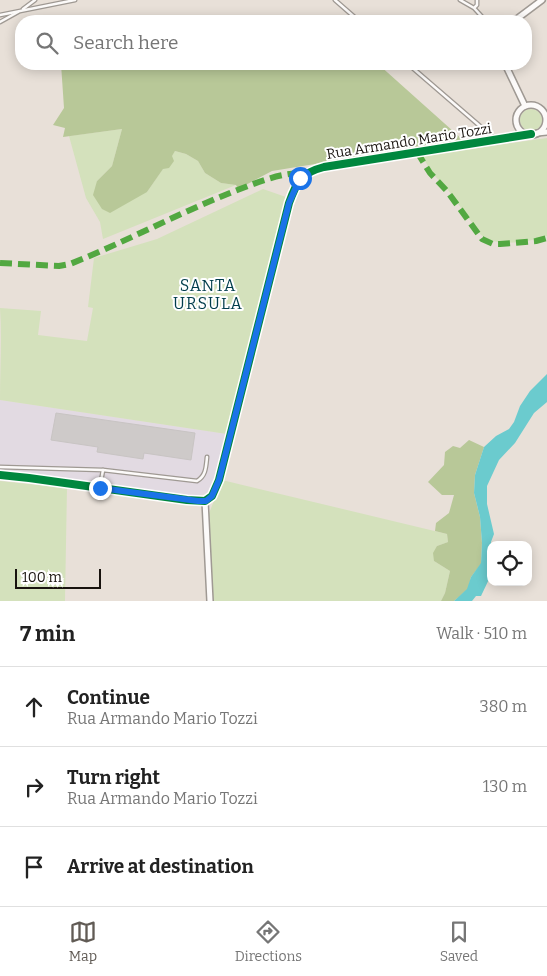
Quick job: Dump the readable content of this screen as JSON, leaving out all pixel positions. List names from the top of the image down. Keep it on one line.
{"streets":{"street":["Rua Armando Mario Tozzi"]},"districts":["SANTA URSULA"],"scale_bar":"100 m","page":{"search":"Search here","scale":"100 m","heading":["7 min","Walk · 510 m"],"list":[["Continue","Rua Armando Mario Tozzi","380 m"],["Turn right","Rua Armando Mario Tozzi","130 m"],"Arrive at destination"],"nav":["Map","Directions","Saved"]}}
